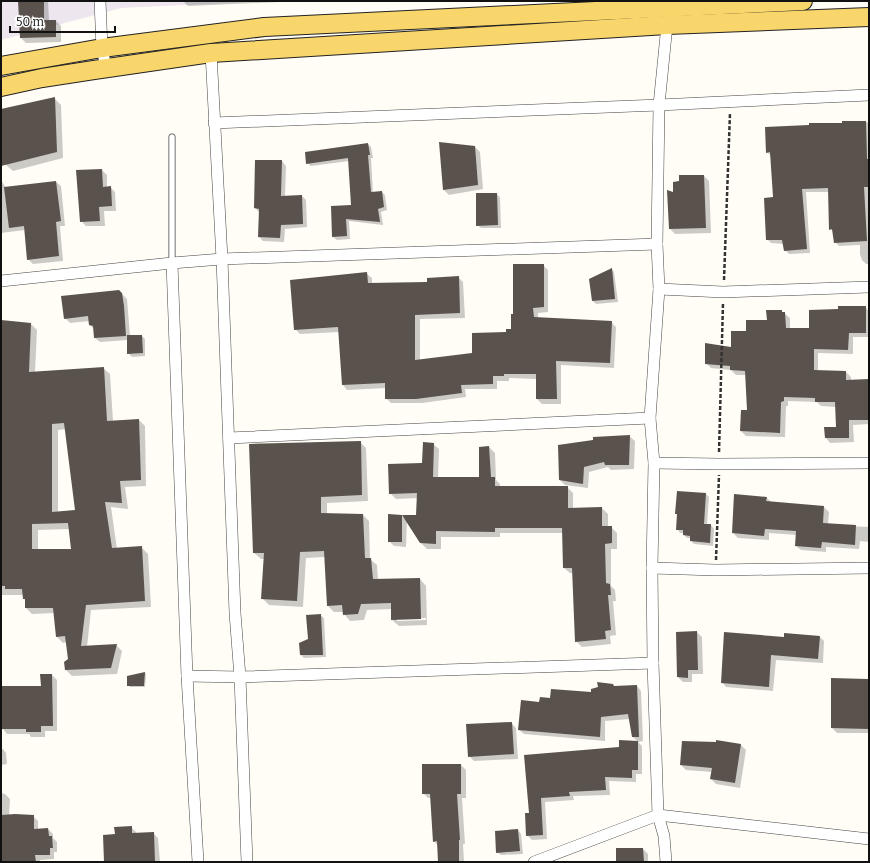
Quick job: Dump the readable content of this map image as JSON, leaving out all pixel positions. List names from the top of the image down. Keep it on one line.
{"scale_bar":"50 m"}
